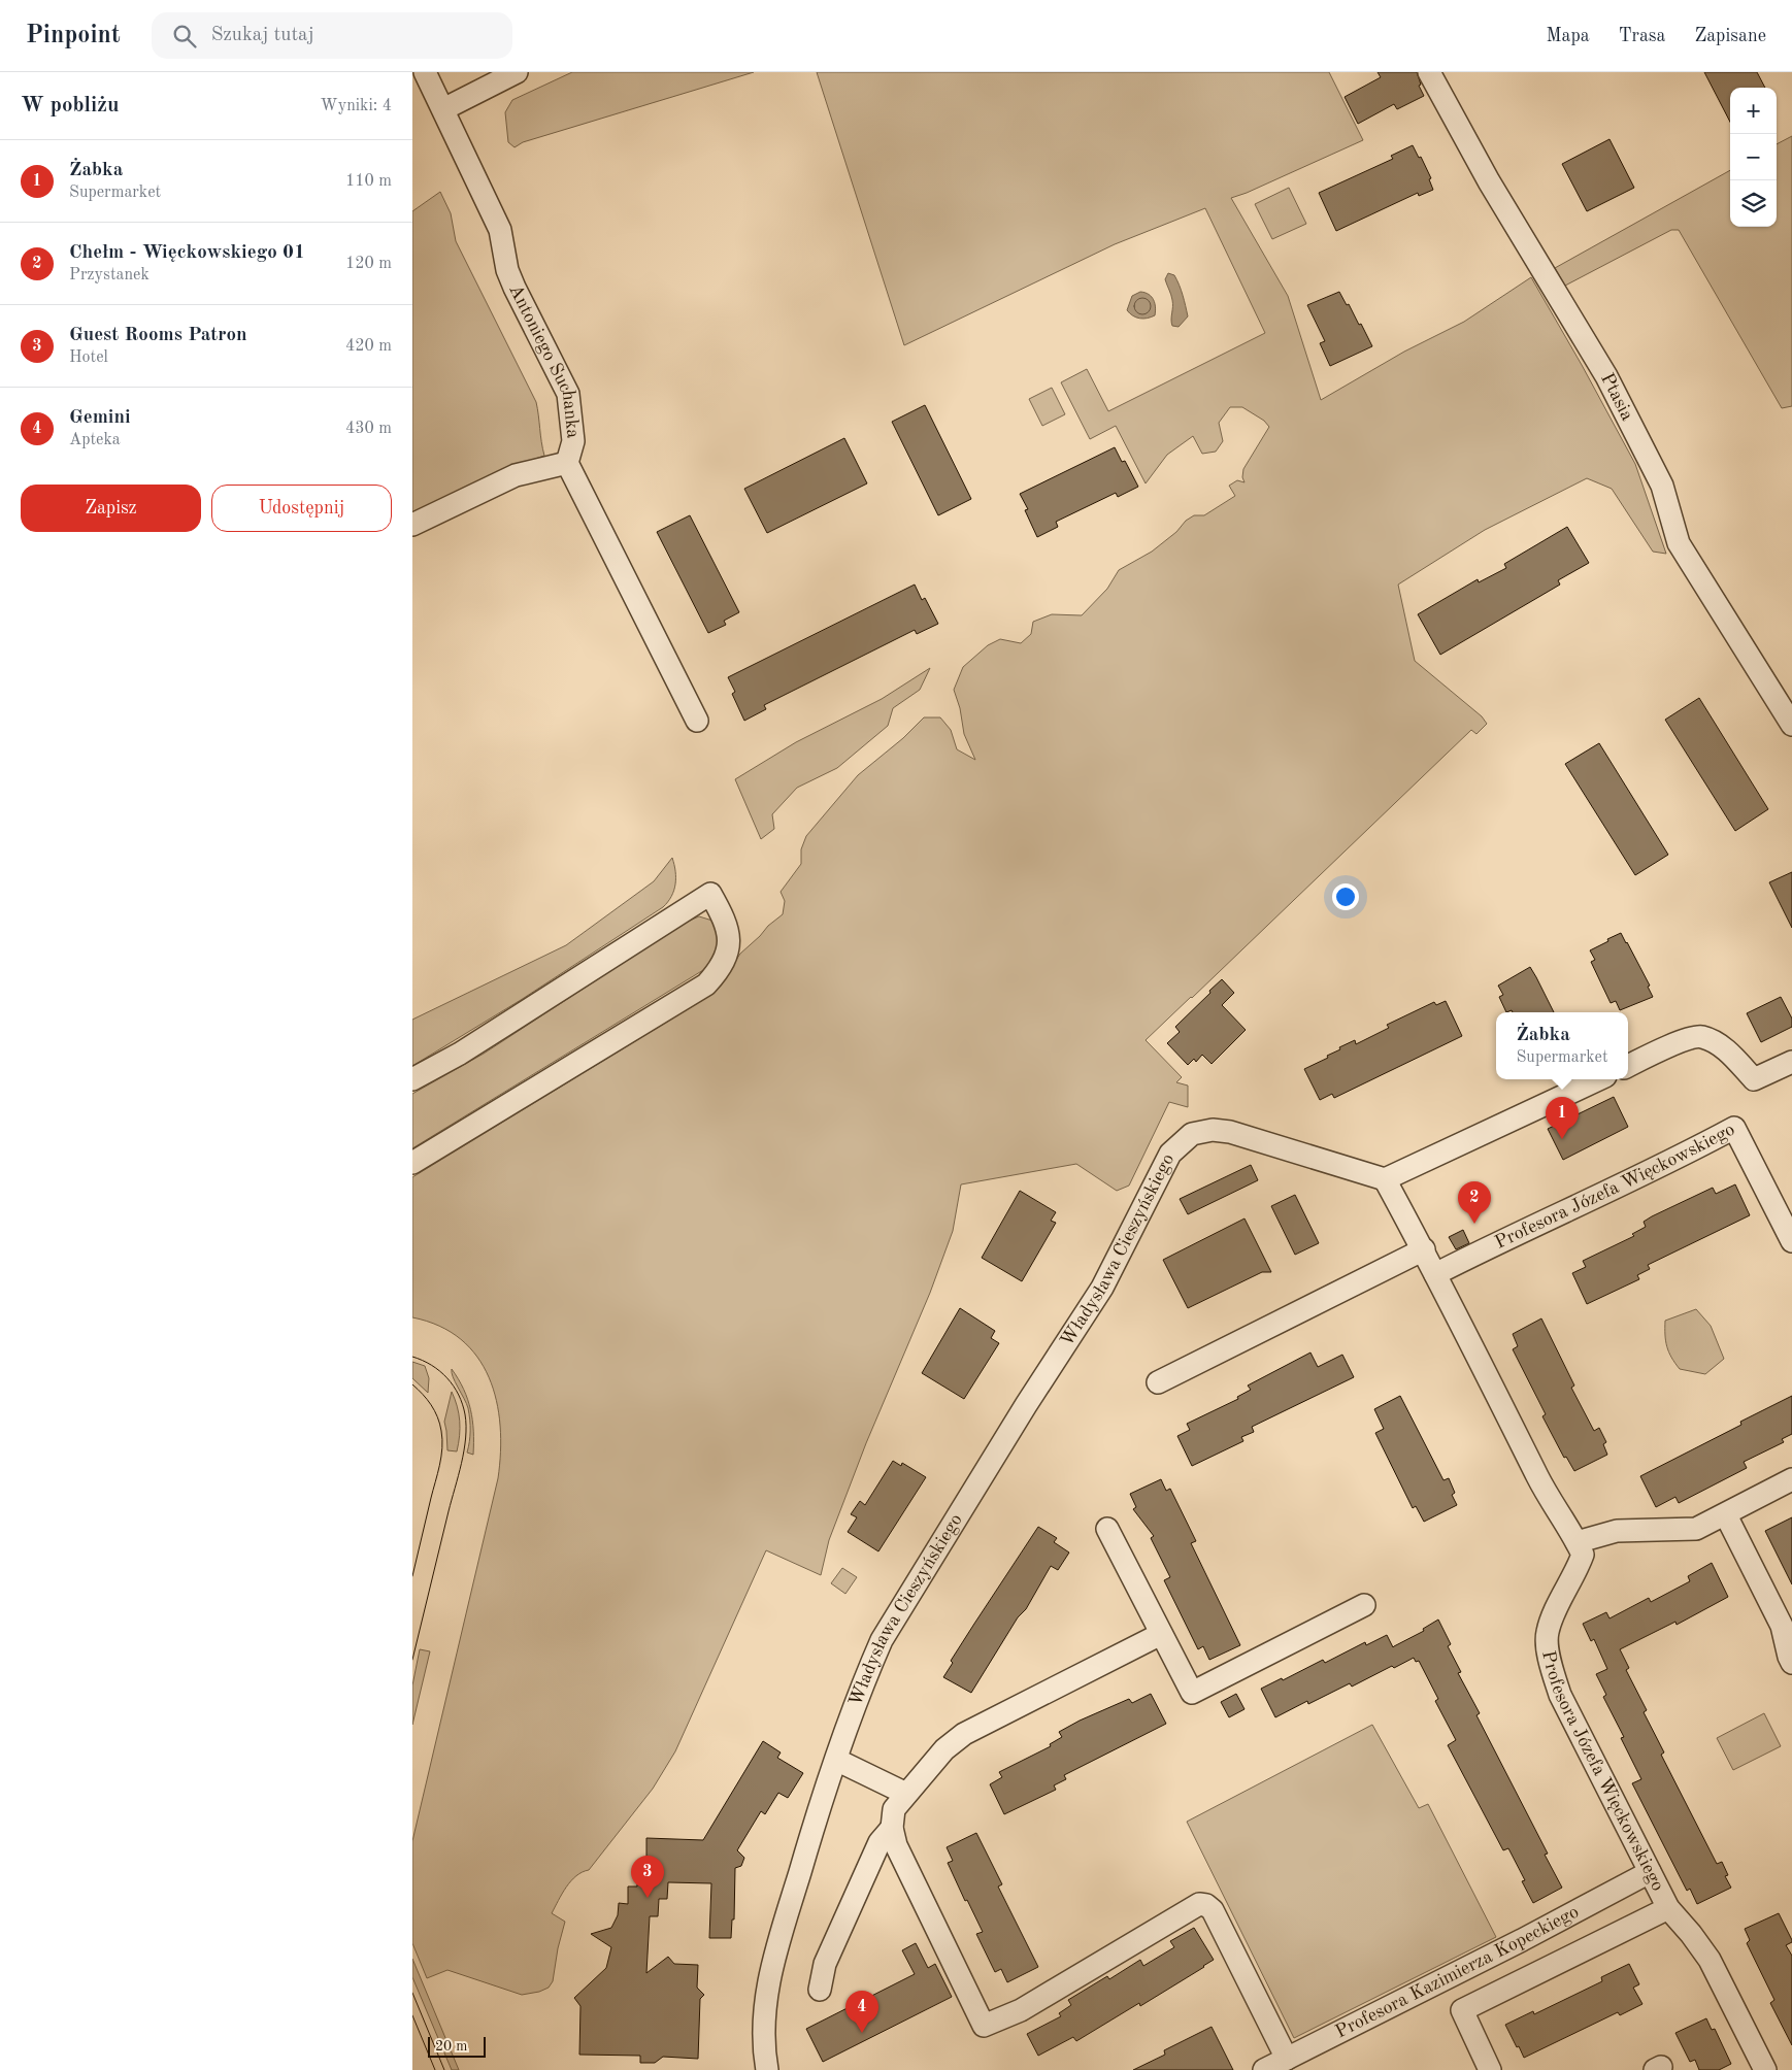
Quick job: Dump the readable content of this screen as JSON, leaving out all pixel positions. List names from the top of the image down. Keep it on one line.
{"streets":{"street":["Antoniego Suchanka","Ptasia","Profesora Józefa Więckowskiego","Władysława Cieszyńskiego","Profesora Kazimierza Kopeckiego"]},"crossings":[["Profesora Józefa Więckowskiego","Władysława Cieszyńskiego"],["Profesora Józefa Więckowskiego","Profesora Kazimierza Kopeckiego"]],"scale_bar":"20 m","page":{"header":"Pinpoint","search":"Szukaj tutaj","nav":["Mapa","Trasa","Zapisane"],"heading":["W pobliżu","Wyniki: 4"],"map_buttons":["+","−"],"list":[{"mark":"1","name":"Żabka","note":"Supermarket","value":"110 m"},{"mark":"2","name":"Chełm - Więckowskiego 01","note":"Przystanek","value":"120 m"},{"mark":"3","name":"Guest Rooms Patron","note":"Hotel","value":"420 m"},{"mark":"4","name":"Gemini","note":"Apteka","value":"430 m"}],"buttons":["Zapisz","Udostępnij"],"popup":["Żabka","Supermarket"],"pins":["1","2","3","4"],"scale":"20 m"}}
